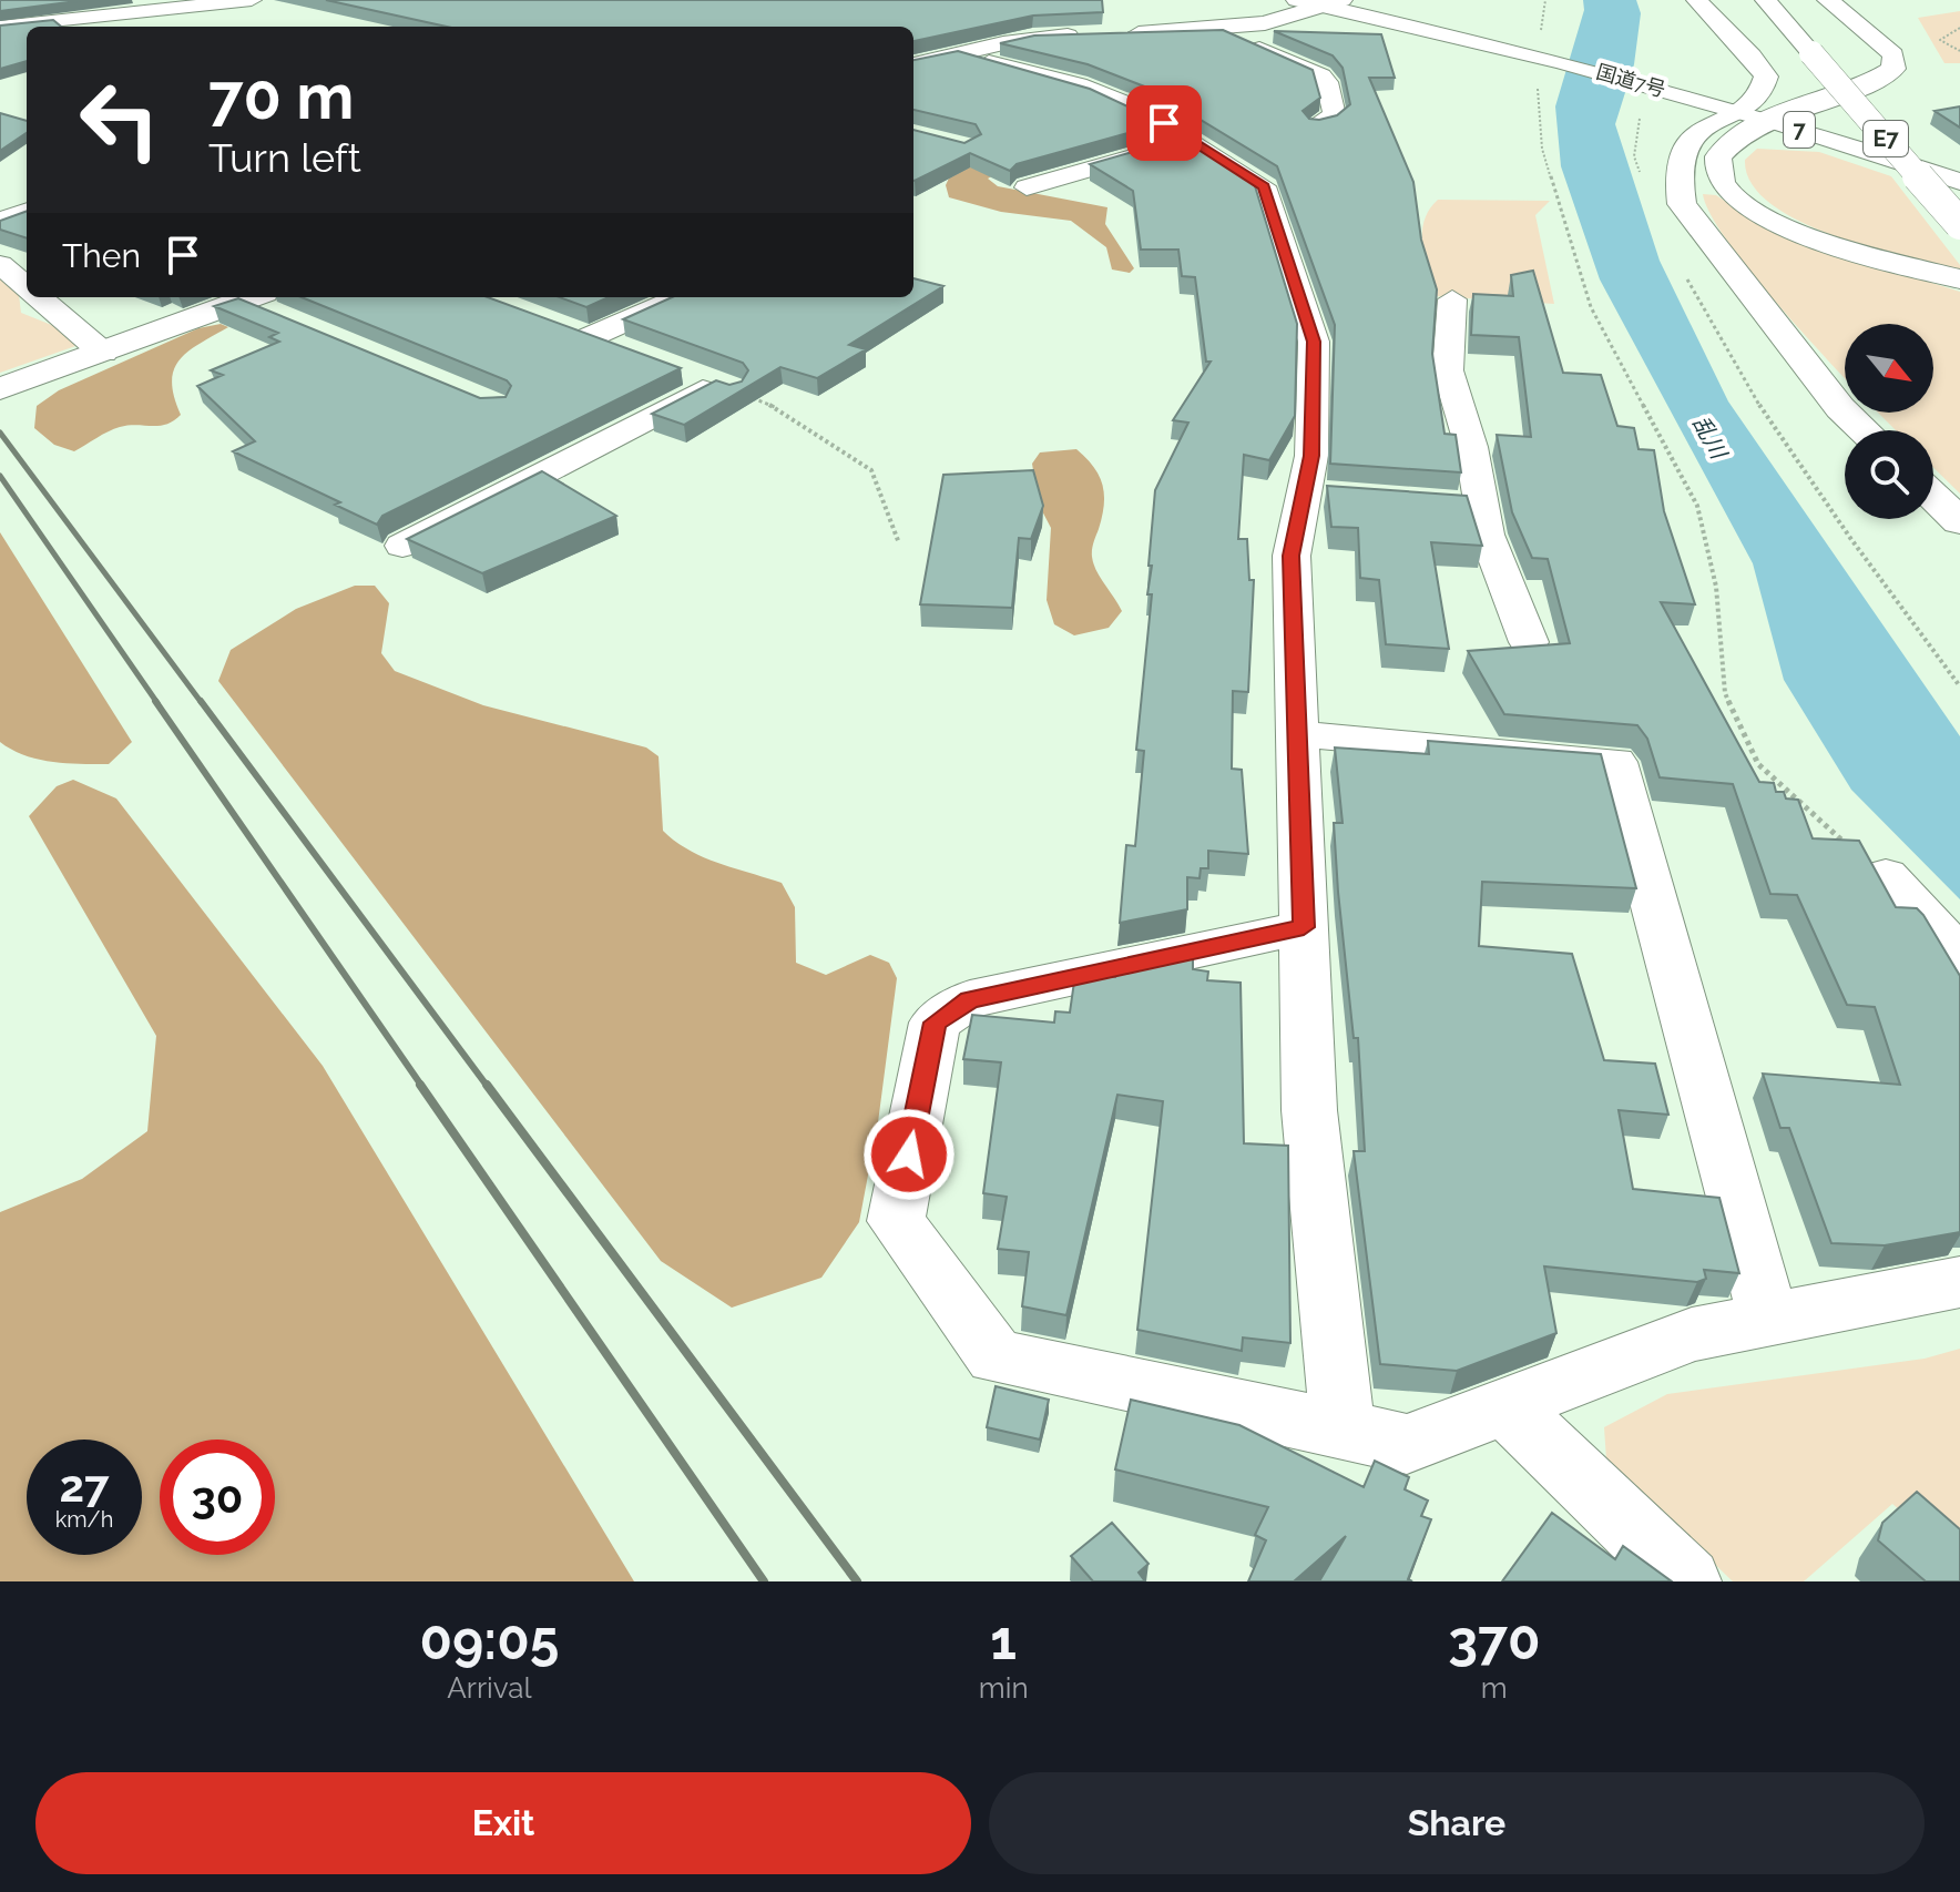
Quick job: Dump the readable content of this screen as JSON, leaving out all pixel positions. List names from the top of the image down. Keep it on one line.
{"streets":{"main road":["国道7号","7","E7"]},"water":["乱川"],"north":"bottom right","page":{"turn":["70 m","Turn left"],"then":"Then","speed":"27 km/h","limit":"30","eta":["09:05","Arrival","1","min","370","m"],"buttons":["Exit","Share"]}}
